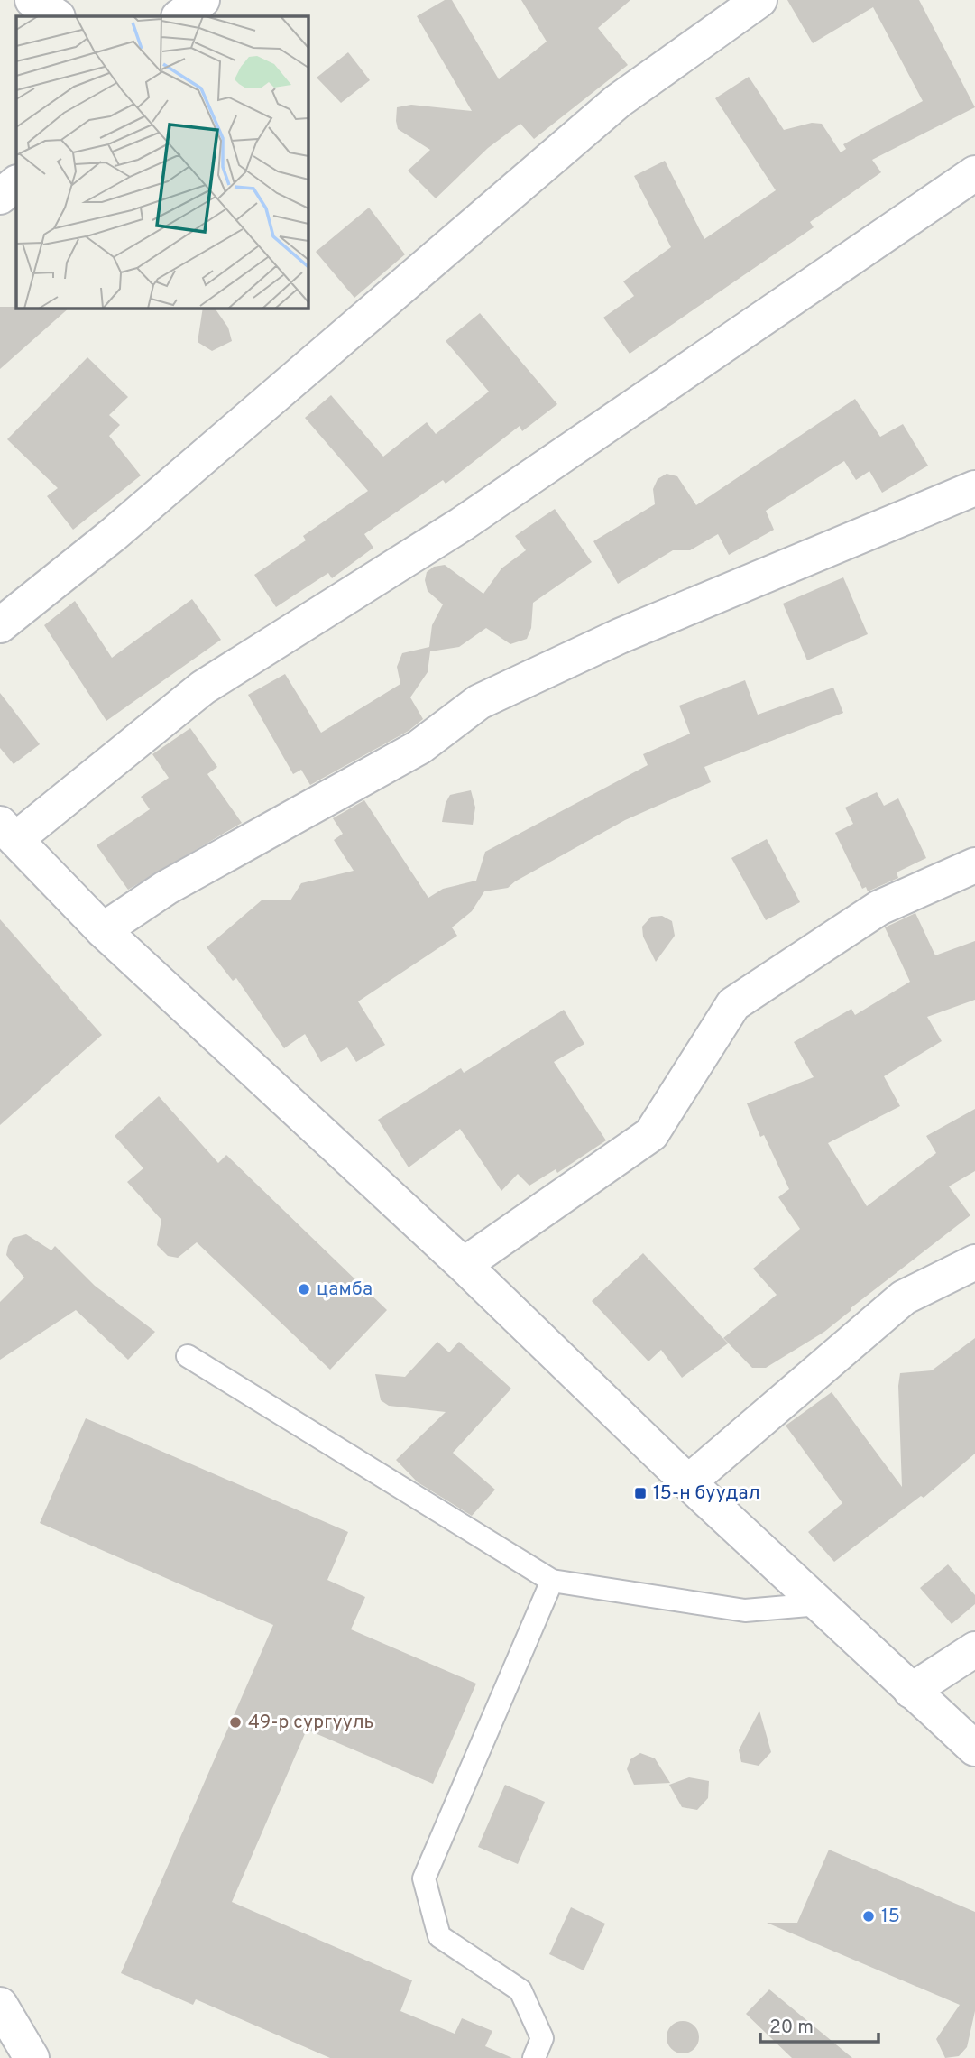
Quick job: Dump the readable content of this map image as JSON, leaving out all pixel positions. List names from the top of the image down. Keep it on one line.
{"places":{"other":["цамба","49-р сургууль","15"],"transit":["15-н буудал"]},"scale_bar":"20 m"}
